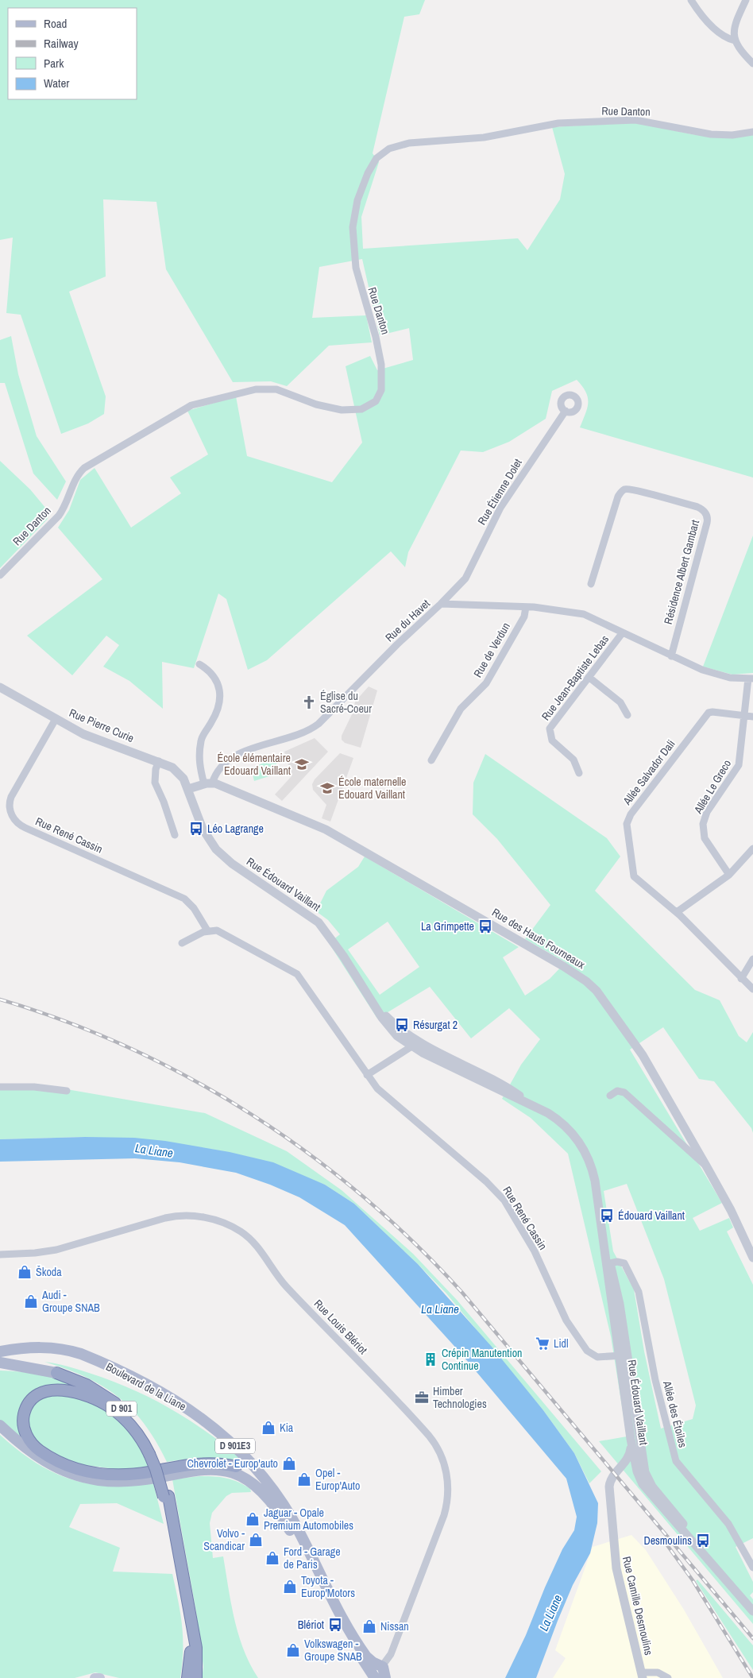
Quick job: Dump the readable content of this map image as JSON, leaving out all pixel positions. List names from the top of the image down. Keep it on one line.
{"streets":{"highway":["D 901","D 901E3"],"main road":["Boulevard de la Liane"],"street":["Rue Danton","Rue Étienne Dolet","Résidence Albert Gambart","Rue du Havet","Rue de Verdun","Rue Jean-Baptiste Lebas","Rue Pierre Curie","Allée Salvador Dali","Allée Le Greco","Rue René Cassin","Rue Édouard Vaillant","Rue des Hauts Fourneaux","Rue Louis Blériot","Allée des Étoiles","Rue Camille Desmoulins"]},"crossings":[["Rue Étienne Dolet","Rue du Havet"],["Résidence Albert Gambart","Rue du Havet"],["Rue du Havet","Rue de Verdun"],["Rue du Havet","Rue Jean-Baptiste Lebas"],["Rue du Havet","Allée Le Greco"],["Rue du Havet","Rue des Hauts Fourneaux"],["Rue Pierre Curie","Rue René Cassin"],["Rue Pierre Curie","Rue Édouard Vaillant"],["Allée Salvador Dali","Allée Le Greco"],["Rue René Cassin","Rue Édouard Vaillant"],["Rue Édouard Vaillant","Allée des Étoiles"],["Rue Édouard Vaillant","Rue Camille Desmoulins"],["Rue Louis Blériot","Boulevard de la Liane"],["Rue Louis Blériot","D 901E3"],["Boulevard de la Liane","D 901E3"],["D 901","D 901E3"]],"water":["La Liane"],"places":{"church":["Église du Sacré-Coeur"],"school or university":["École élémentaire Edouard Vaillant","École maternelle Edouard Vaillant"],"bus stop":["Léo Lagrange","La Grimpette","Résurgat 2","Édouard Vaillant","Desmoulins","Blériot"],"shop":["Škoda","Audi - Groupe SNAB","Kia","Chevrolet - Europ'auto","Opel - Europ'Auto","Jaguar - Opale Premium Automobiles","Volvo - Scandicar","Ford - Garage de Paris","Toyota - Europ'Motors","Nissan","Volkswagen - Groupe SNAB"],"supermarket":["Lidl"],"building":["Crépin Manutention Continue"],"office":["Himber Technologies"]},"legend":["Road","Railway","Park","Water"]}
